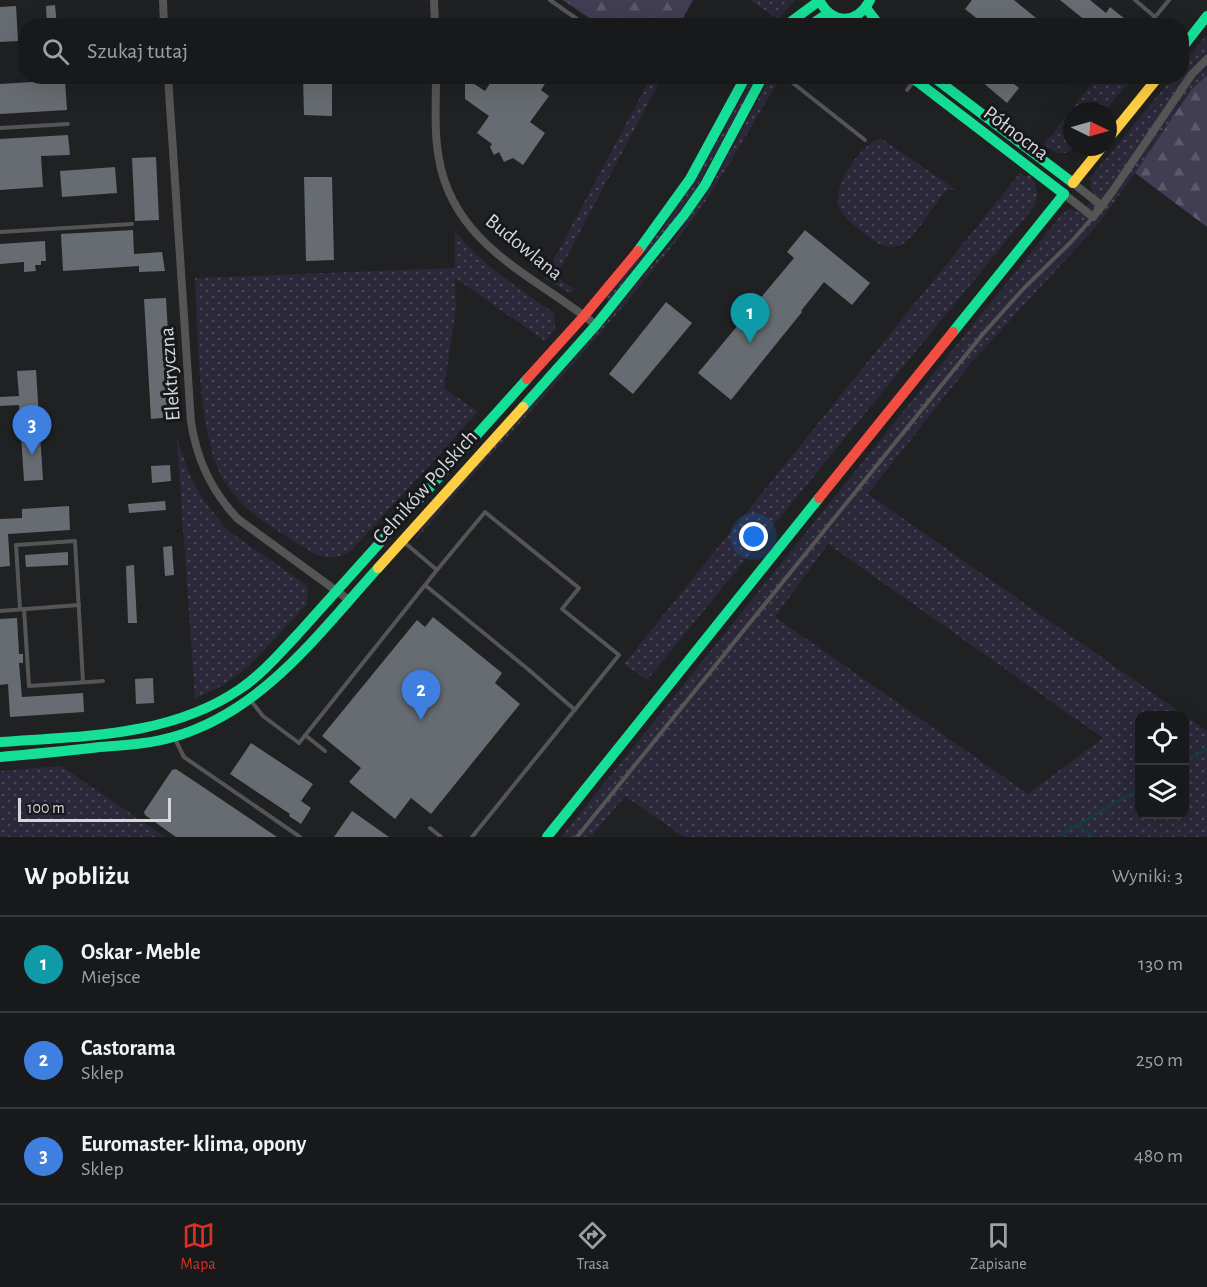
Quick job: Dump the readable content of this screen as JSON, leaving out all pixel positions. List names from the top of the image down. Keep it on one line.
{"streets":{"main road":["Północna","Celników Polskich"],"street":["Budowlana","Elektryczna"]},"crossings":[["Budowlana","Celników Polskich"],["Elektryczna","Celników Polskich"]],"scale_bar":"100 m","north":"right","page":{"search":"Szukaj tutaj","pins":["1","3","2"],"scale":"100 m","heading":["W pobliżu","Wyniki: 3"],"list":[{"mark":"1","name":"Oskar - Meble","note":"Miejsce","value":"130 m"},{"mark":"2","name":"Castorama","note":"Sklep","value":"250 m"},{"mark":"3","name":"Euromaster- klima, opony","note":"Sklep","value":"480 m"}],"nav":["Mapa","Trasa","Zapisane"]}}
